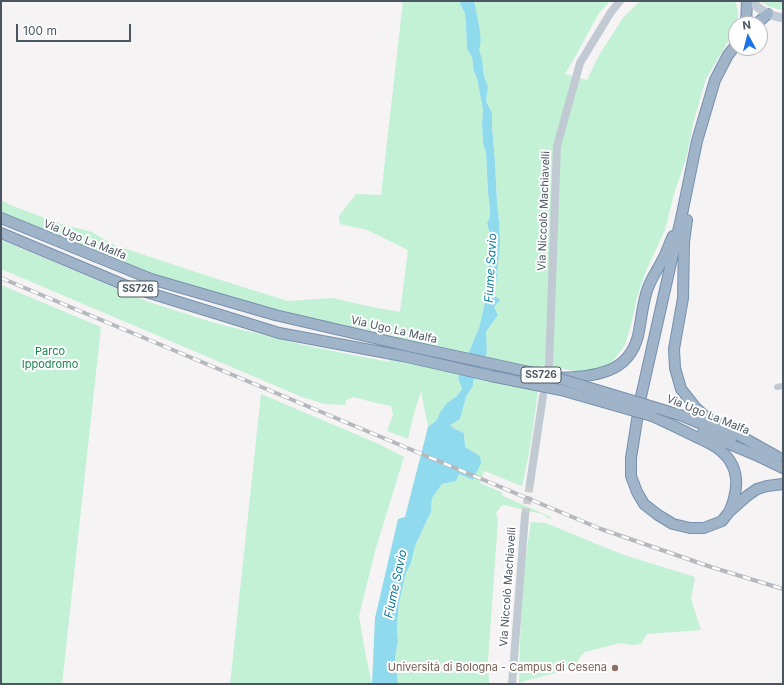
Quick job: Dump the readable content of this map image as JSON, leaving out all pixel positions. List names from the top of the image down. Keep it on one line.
{"streets":{"highway":["Via Ugo La Malfa","SS726"],"street":["Via Niccolò Machiavelli"]},"water":["Fiume Savio"],"parks":["Parco Ippodromo"],"places":["Università di Bologna - Campus di Cesena"],"scale_bar":"100 m","north":"top"}
